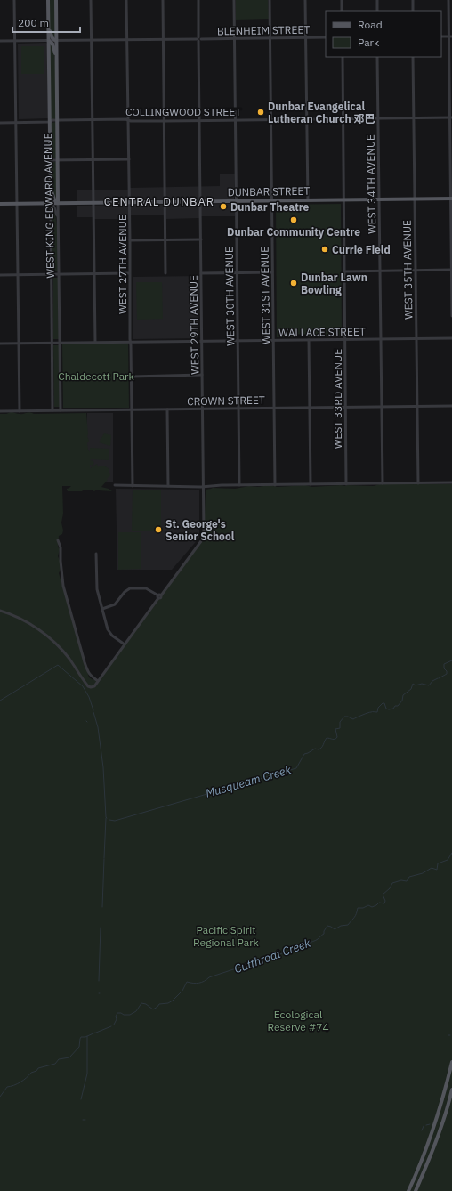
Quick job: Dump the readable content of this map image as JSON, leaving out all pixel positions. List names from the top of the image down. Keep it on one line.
{"streets":{"main road":["DUNBAR STREET","WEST KING EDWARD AVENUE"],"street":["BLENHEIM STREET","COLLINGWOOD STREET","WEST 34TH AVENUE","WEST 27TH AVENUE","WEST 35TH AVENUE","WEST 31ST AVENUE","WEST 30TH AVENUE","WEST 29TH AVENUE","WALLACE STREET","WEST 33RD AVENUE","CROWN STREET"]},"crossings":[["BLENHEIM STREET","WEST KING EDWARD AVENUE"],["BLENHEIM STREET","WEST 27TH AVENUE"],["BLENHEIM STREET","WEST 31ST AVENUE"],["BLENHEIM STREET","WEST 30TH AVENUE"],["BLENHEIM STREET","WEST 29TH AVENUE"],["COLLINGWOOD STREET","WEST 34TH AVENUE"],["COLLINGWOOD STREET","WEST KING EDWARD AVENUE"],["COLLINGWOOD STREET","WEST 27TH AVENUE"],["COLLINGWOOD STREET","WEST 35TH AVENUE"],["COLLINGWOOD STREET","WEST 31ST AVENUE"],["COLLINGWOOD STREET","WEST 30TH AVENUE"],["COLLINGWOOD STREET","WEST 29TH AVENUE"],["COLLINGWOOD STREET","WEST 33RD AVENUE"],["WEST 34TH AVENUE","DUNBAR STREET"],["WEST 34TH AVENUE","WALLACE STREET"],["WEST 34TH AVENUE","CROWN STREET"],["DUNBAR STREET","WEST KING EDWARD AVENUE"],["DUNBAR STREET","WEST 27TH AVENUE"],["DUNBAR STREET","WEST 35TH AVENUE"],["DUNBAR STREET","WEST 31ST AVENUE"],["DUNBAR STREET","WEST 30TH AVENUE"],["DUNBAR STREET","WEST 29TH AVENUE"],["DUNBAR STREET","WEST 33RD AVENUE"],["WEST KING EDWARD AVENUE","WALLACE STREET"],["WEST KING EDWARD AVENUE","CROWN STREET"],["WEST 27TH AVENUE","WALLACE STREET"],["WEST 27TH AVENUE","CROWN STREET"],["WEST 35TH AVENUE","WALLACE STREET"],["WEST 35TH AVENUE","CROWN STREET"],["WEST 31ST AVENUE","WALLACE STREET"],["WEST 31ST AVENUE","CROWN STREET"],["WEST 30TH AVENUE","WALLACE STREET"],["WEST 30TH AVENUE","CROWN STREET"],["WEST 29TH AVENUE","WALLACE STREET"],["WEST 29TH AVENUE","CROWN STREET"],["WALLACE STREET","WEST 33RD AVENUE"],["WEST 33RD AVENUE","CROWN STREET"]],"districts":["CENTRAL DUNBAR"],"water":["Musqueam Creek","Cutthroat Creek"],"parks":["Chaldecott Park","Pacific Spirit Regional Park","Ecological Reserve #74"],"places":["Dunbar Evangelical Lutheran Church 邓巴","Dunbar Theatre","Dunbar Community Centre","Currie Field","Dunbar Lawn Bowling","St. George's Senior School"],"legend":["Road","Park"],"scale_bar":"200 m"}
